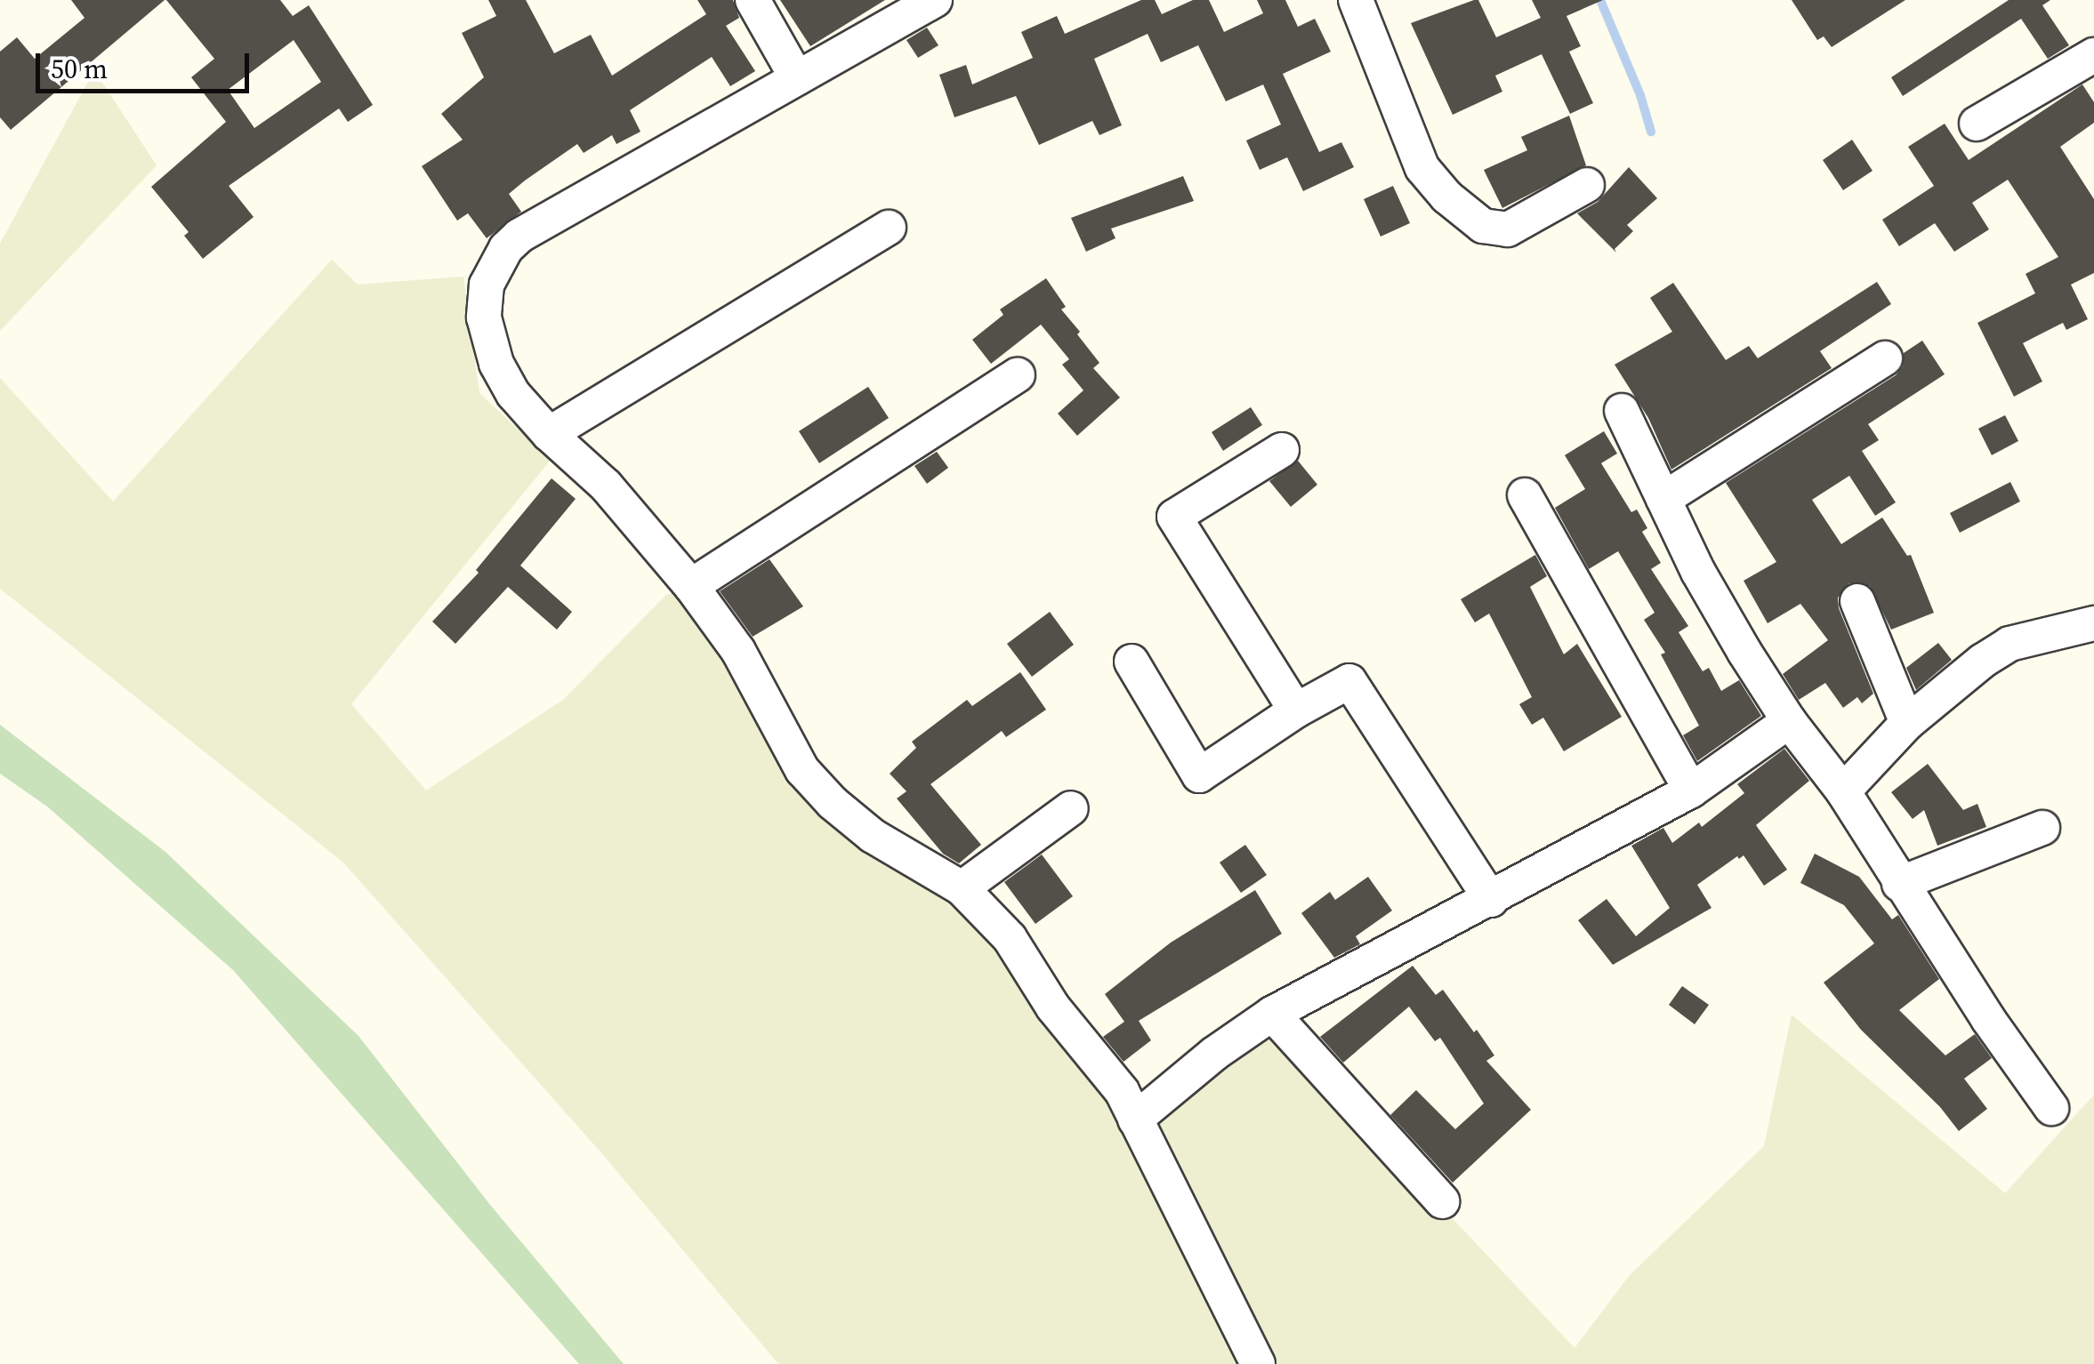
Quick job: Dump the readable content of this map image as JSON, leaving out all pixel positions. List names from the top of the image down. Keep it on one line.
{"scale_bar":"50 m"}
